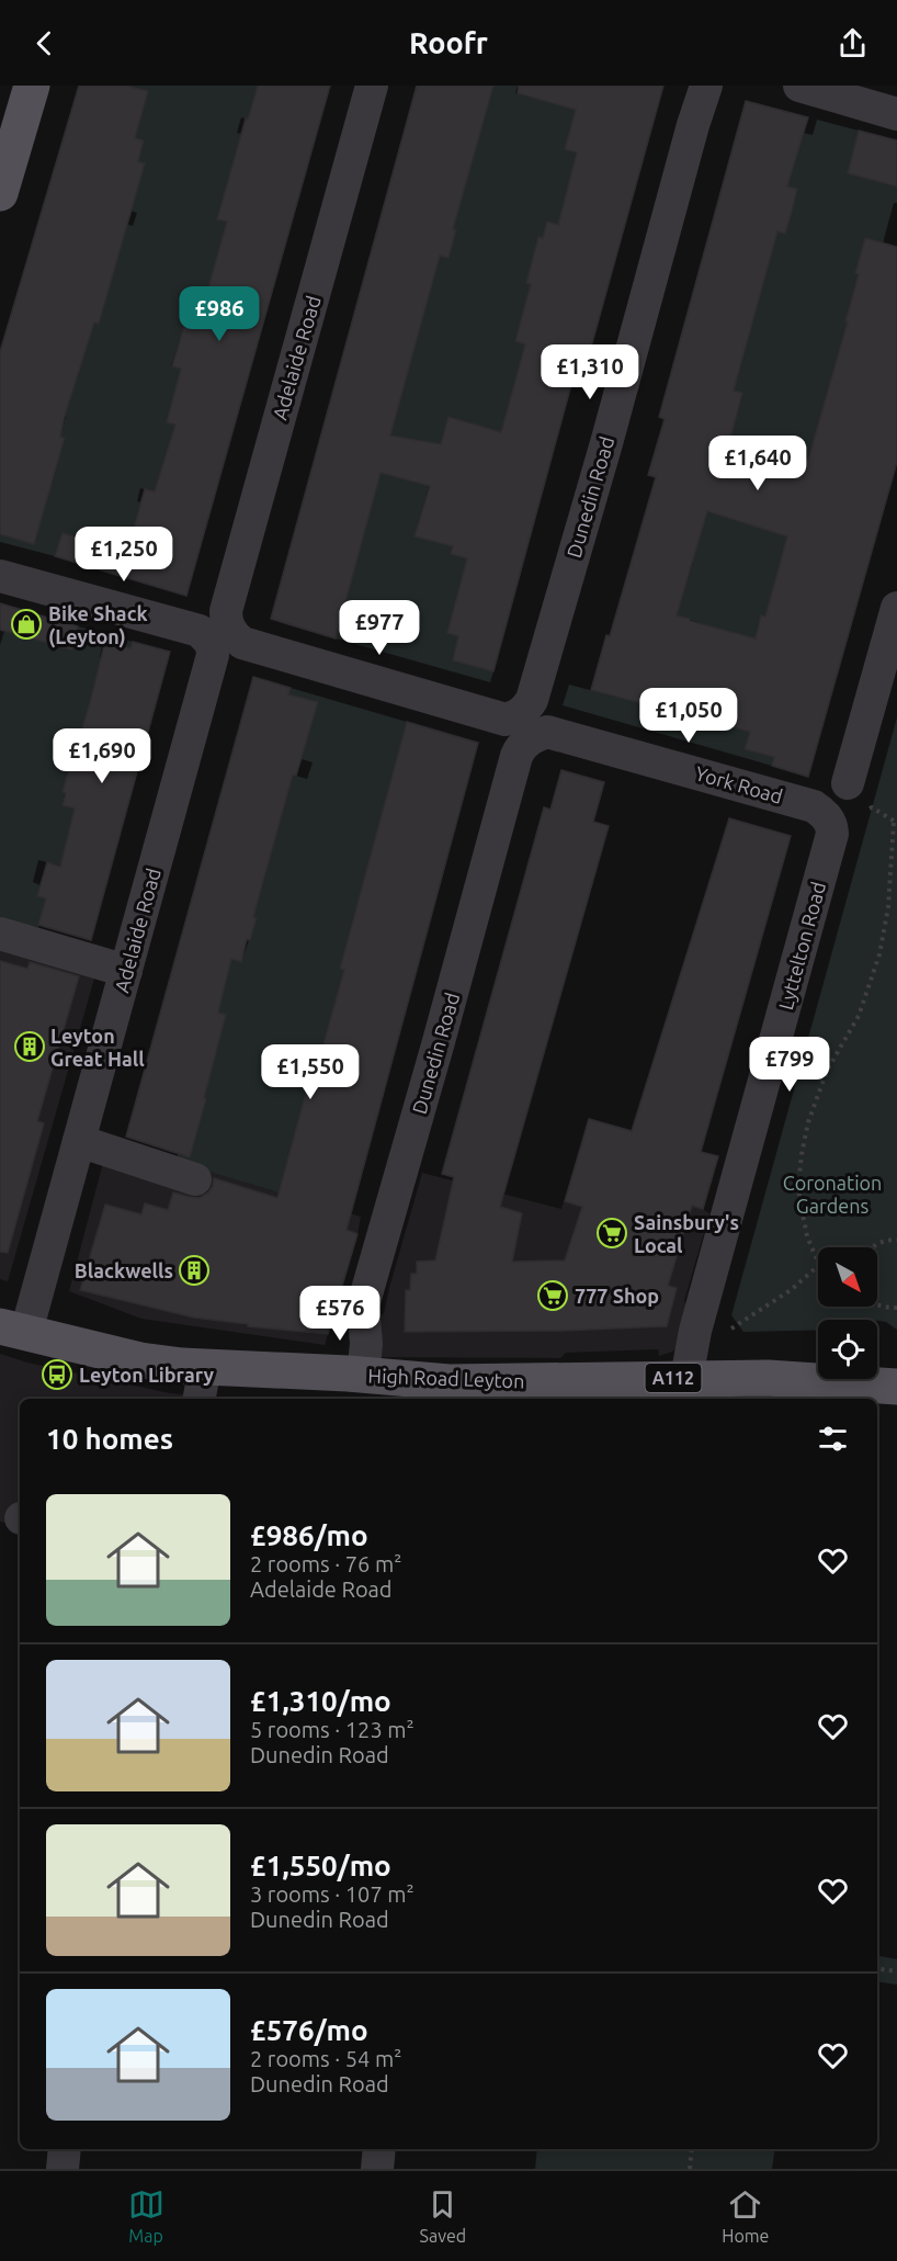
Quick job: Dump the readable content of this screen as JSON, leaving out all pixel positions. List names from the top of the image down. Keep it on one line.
{"streets":{"main road":["High Road Leyton","A112"],"street":["Adelaide Road","Dunedin Road","York Road","Lyttelton Road"]},"crossings":[["Adelaide Road","York Road"],["Adelaide Road","High Road Leyton"],["Dunedin Road","York Road"],["Dunedin Road","High Road Leyton"],["York Road","Lyttelton Road"],["Lyttelton Road","High Road Leyton"]],"parks":["Coronation Gardens"],"places":{"shop":["Bike Shack (Leyton)"],"building":["Leyton Great Hall","Blackwells"],"supermarket":["Sainsbury's Local","777 Shop"],"bus stop":["Leyton Library"]},"north":"bottom right","page":{"header":"Roofr","price":["£986","£1,310","£1,640","£1,250","£977","£1,050","£1,690","£799","£1,550","£576"],"heading":"10 homes","list":[{"name":"£986/mo","note":"2 rooms · 76 m² · Adelaide Road"},{"name":"£1,310/mo","note":"5 rooms · 123 m² · Dunedin Road"},{"name":"£1,550/mo","note":"3 rooms · 107 m² · Dunedin Road"},{"name":"£576/mo","note":"2 rooms · 54 m² · Dunedin Road"}],"tabs":["Map","Saved","Home"]}}
